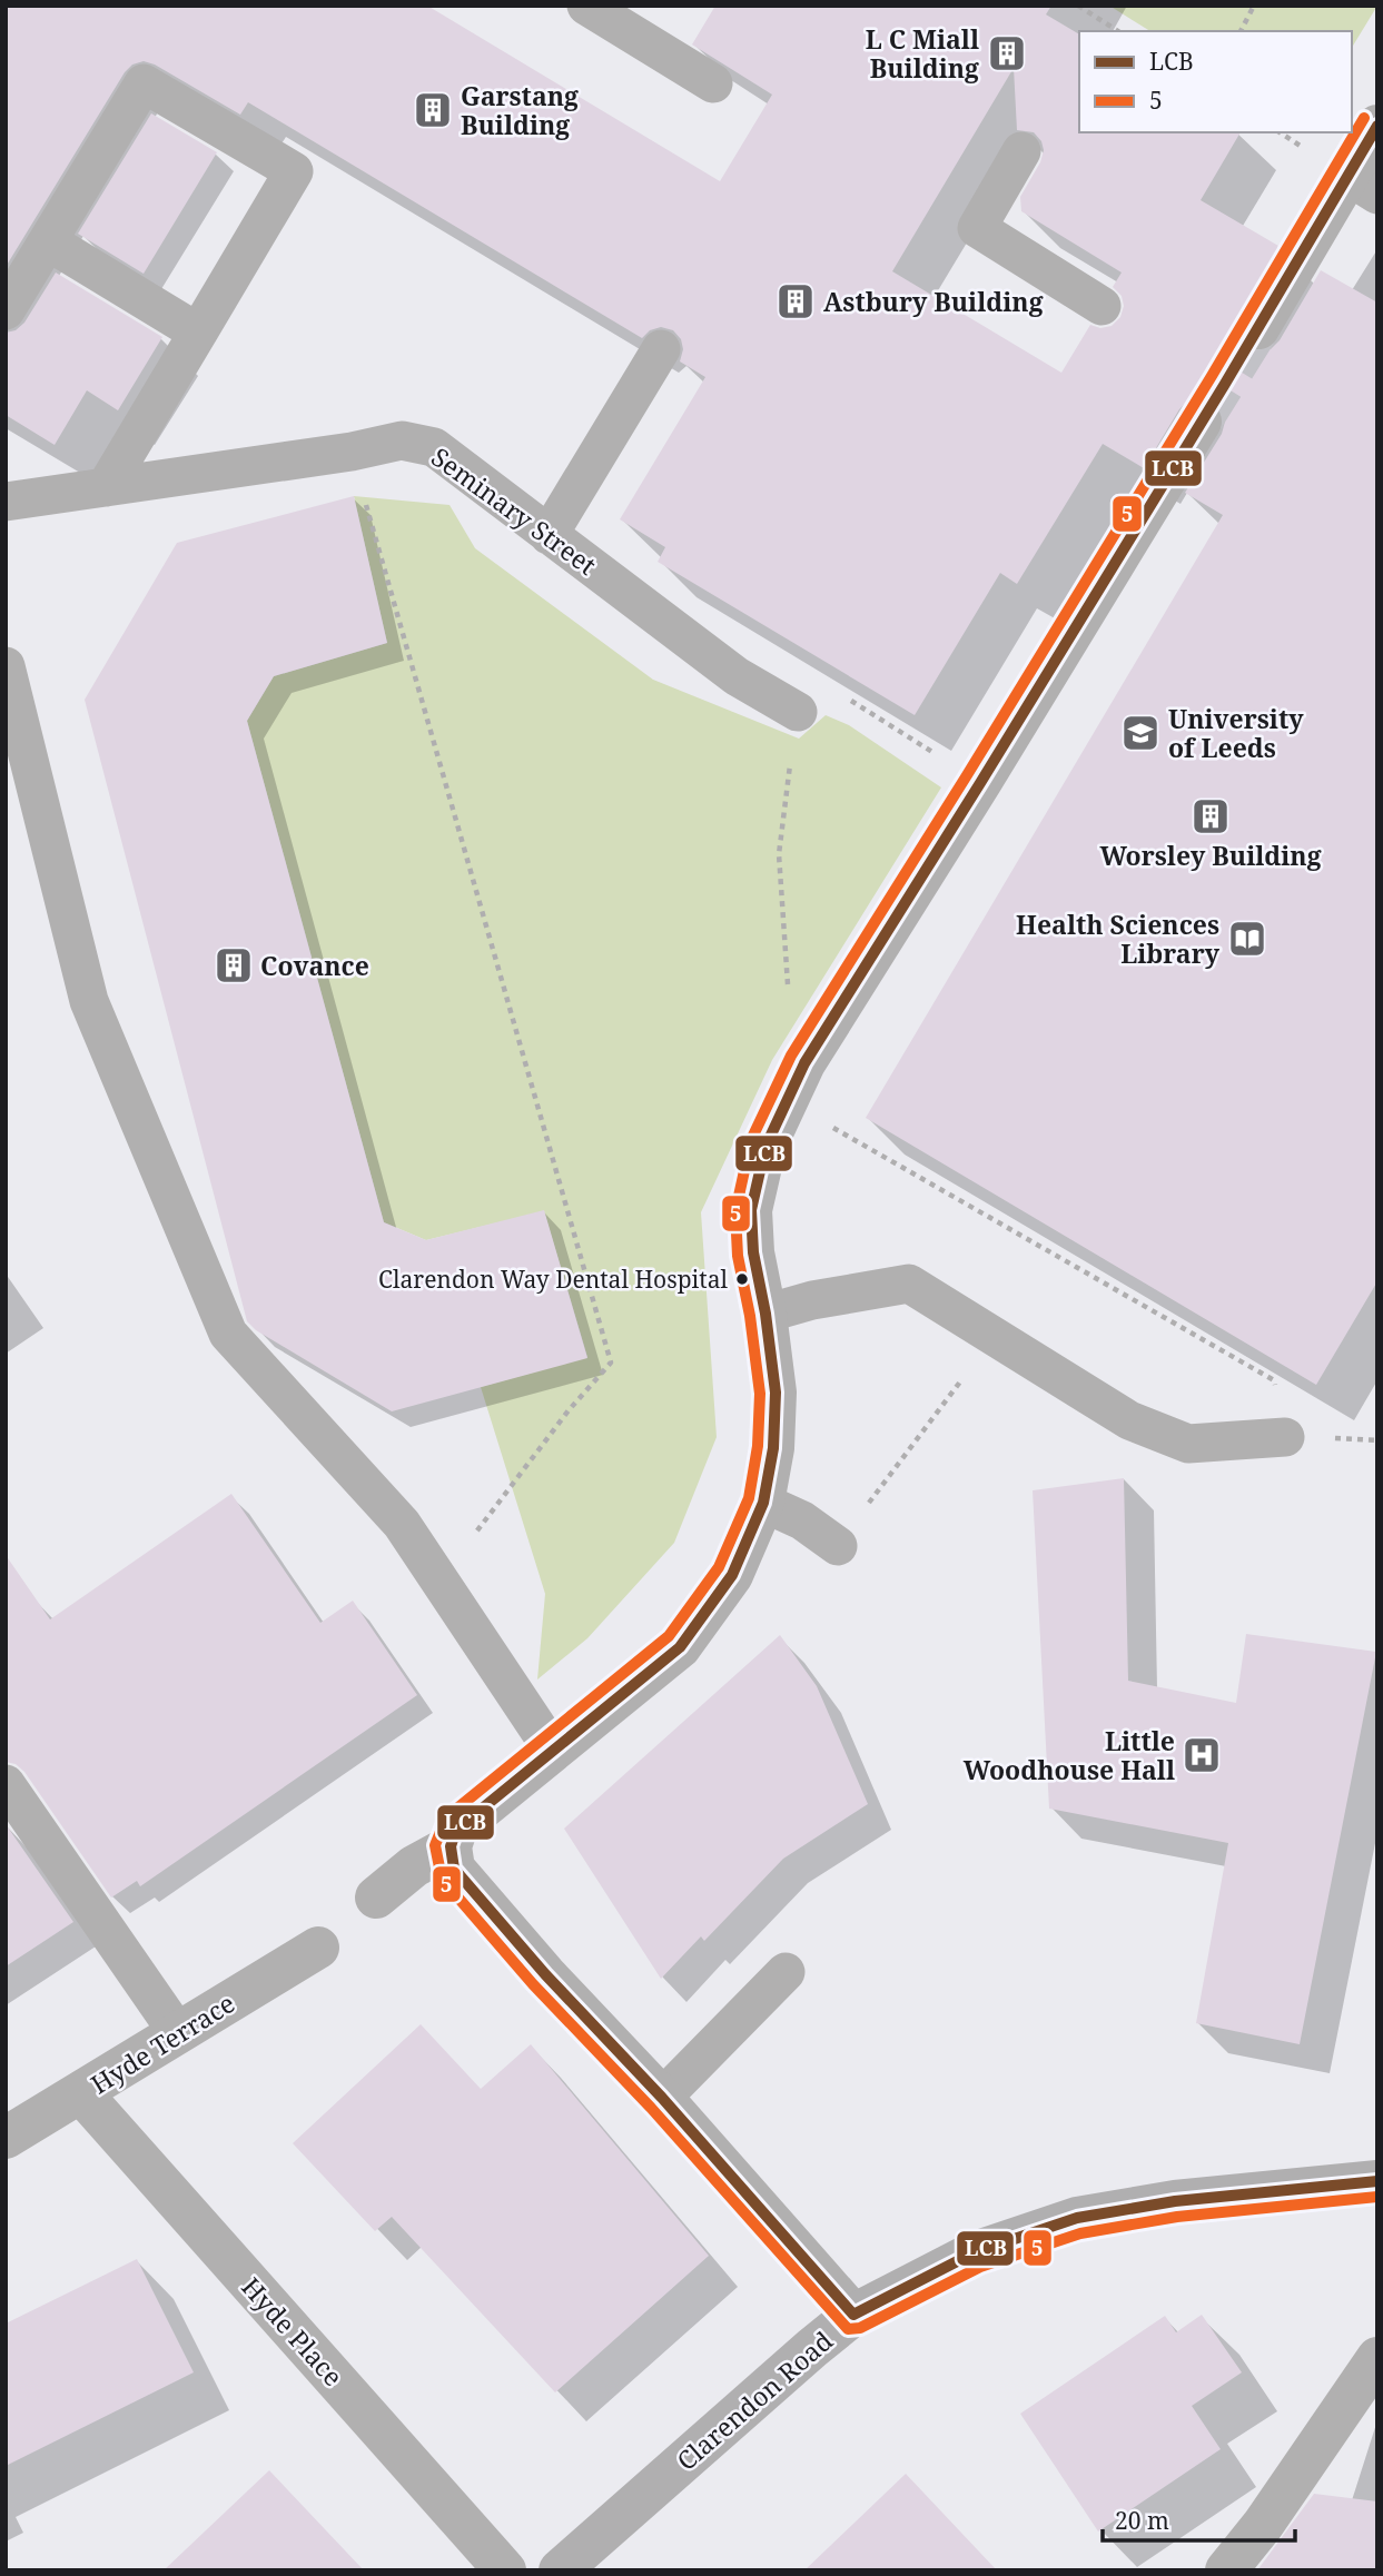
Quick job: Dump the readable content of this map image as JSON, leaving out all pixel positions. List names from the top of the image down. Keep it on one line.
{"streets":{"street":["Hyde Terrace","Hyde Place","Clarendon Road"],"lane":["Seminary Street"]},"crossings":[["Hyde Terrace","Hyde Place"]],"places":{"building":["L C Miall Building","Garstang Building","Astbury Building","Worsley Building","Covance"],"school or university":["University of Leeds"],"library":["Health Sciences Library"],"other":["Clarendon Way Dental Hospital"],"hospital":["Little Woodhouse Hall"]},"lines":["transit line 5","transit line LCB"],"legend":["LCB","5"],"scale_bar":"20 m"}
